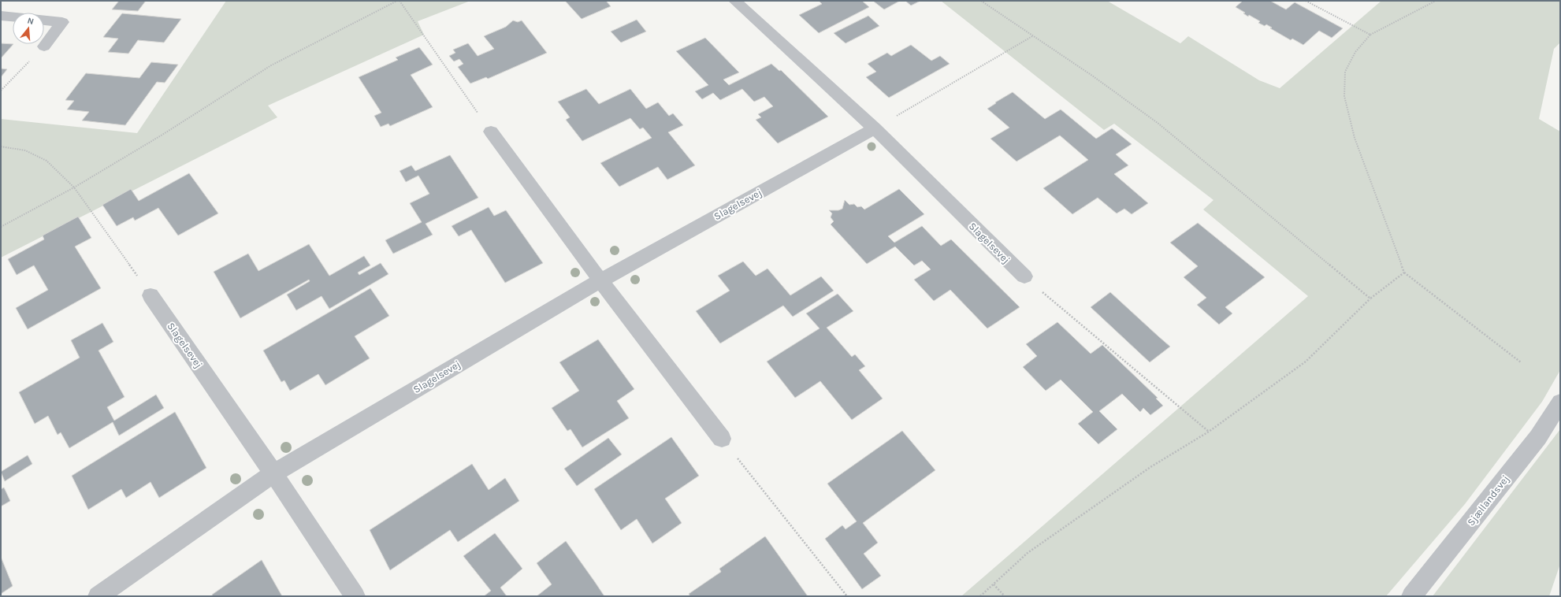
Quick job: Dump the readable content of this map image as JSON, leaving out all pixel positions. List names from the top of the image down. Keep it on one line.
{"streets":{"street":["Slagelsevej","Sjællandsvej"]},"north":"top"}
